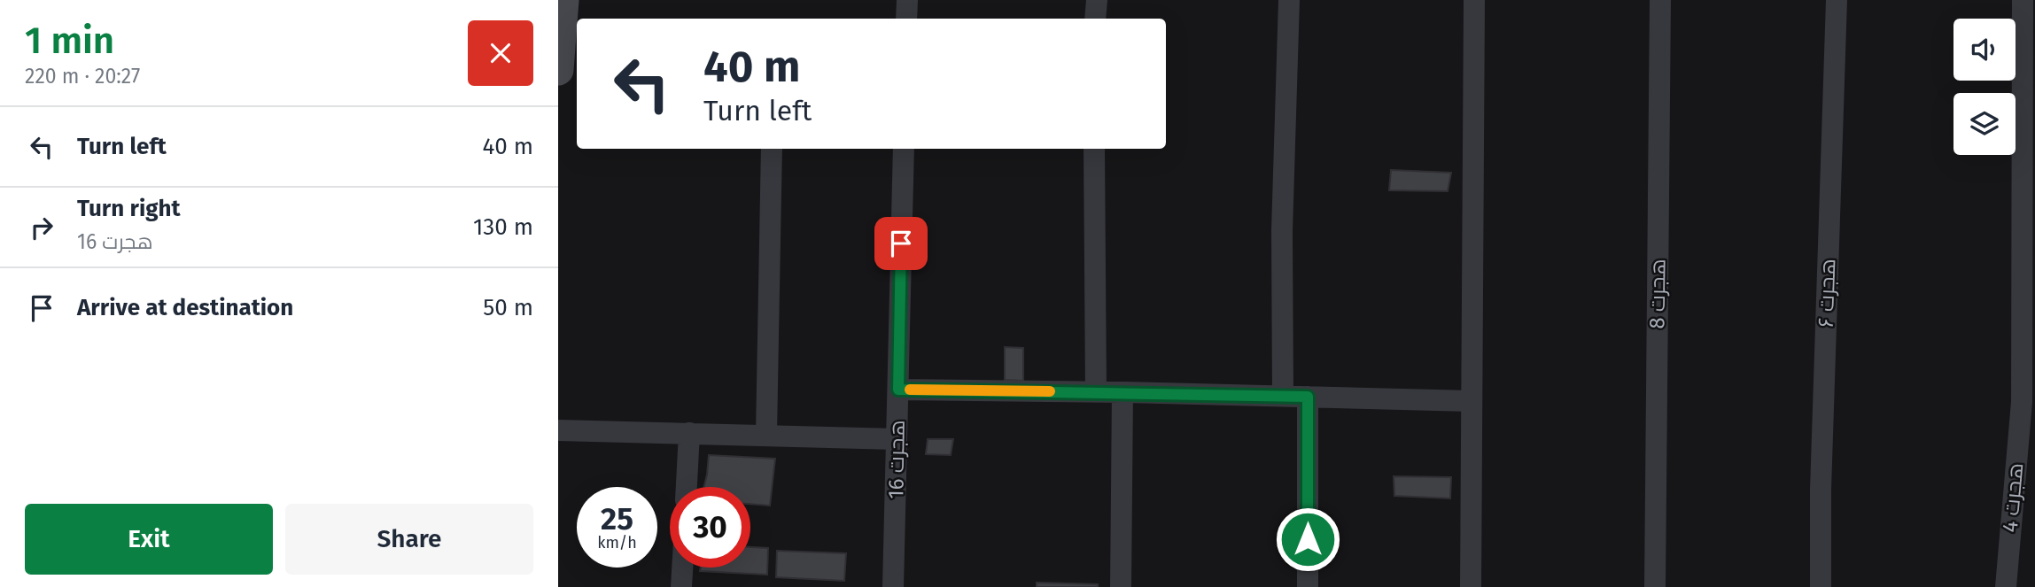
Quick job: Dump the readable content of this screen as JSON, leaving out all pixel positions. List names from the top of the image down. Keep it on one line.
{"streets":{"street":["هجرت ۶","هجرت 8","هجرت 16","هجرت 4"]},"page":{"heading":["1 min","220 m · 20:27"],"turn":["40 m","Turn left"],"list":[{"name":"Turn left","value":"40 m"},{"name":"Turn right","note":"هجرت 16","value":"130 m"},{"name":"Arrive at destination","value":"50 m"}],"speed":"25 km/h","limit":"30","buttons":["Exit","Share"]}}
